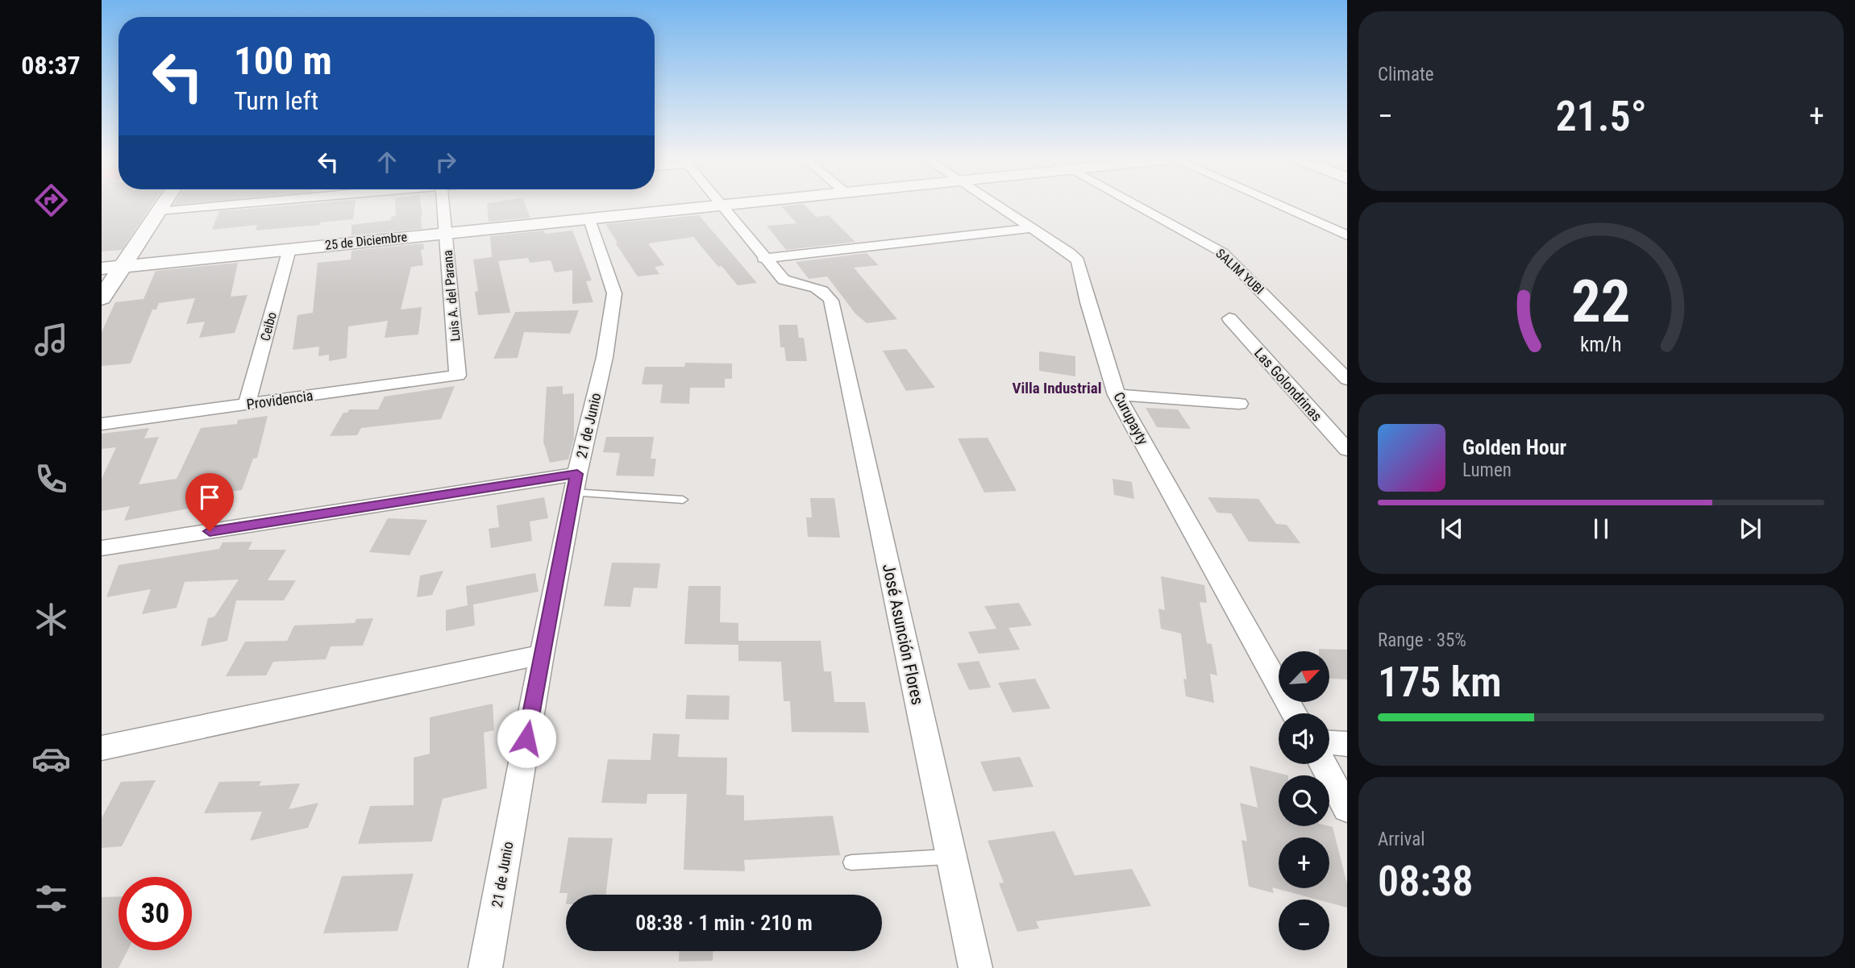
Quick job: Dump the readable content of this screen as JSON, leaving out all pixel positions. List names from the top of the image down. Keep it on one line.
{"streets":{"street":["25 de Diciembre","SALIM YUBI","Luis A. del Parana","Ceibo","Las Golondrinas","Providencia","Curupayty","21 de Junio","José Asunción Flores"]},"crossings":[["25 de Diciembre","Luis A. del Parana"],["25 de Diciembre","Ceibo"],["25 de Diciembre","21 de Junio"],["Luis A. del Parana","Providencia"],["Ceibo","Providencia"]],"districts":["Villa Industrial"],"north":"top right","page":{"tabs":"08:37","tile":["Climate",["Range · 35%","175 km"],["Arrival","08:38"]],"turn":["100 m","Turn left"],"heat":["−","21.5°","+"],"song":["Golden Hour","Lumen"],"map_buttons":["+","−"],"limit":"30","trip":"08:38 · 1 min · 210 m","gauge":["22","km/h"]}}
